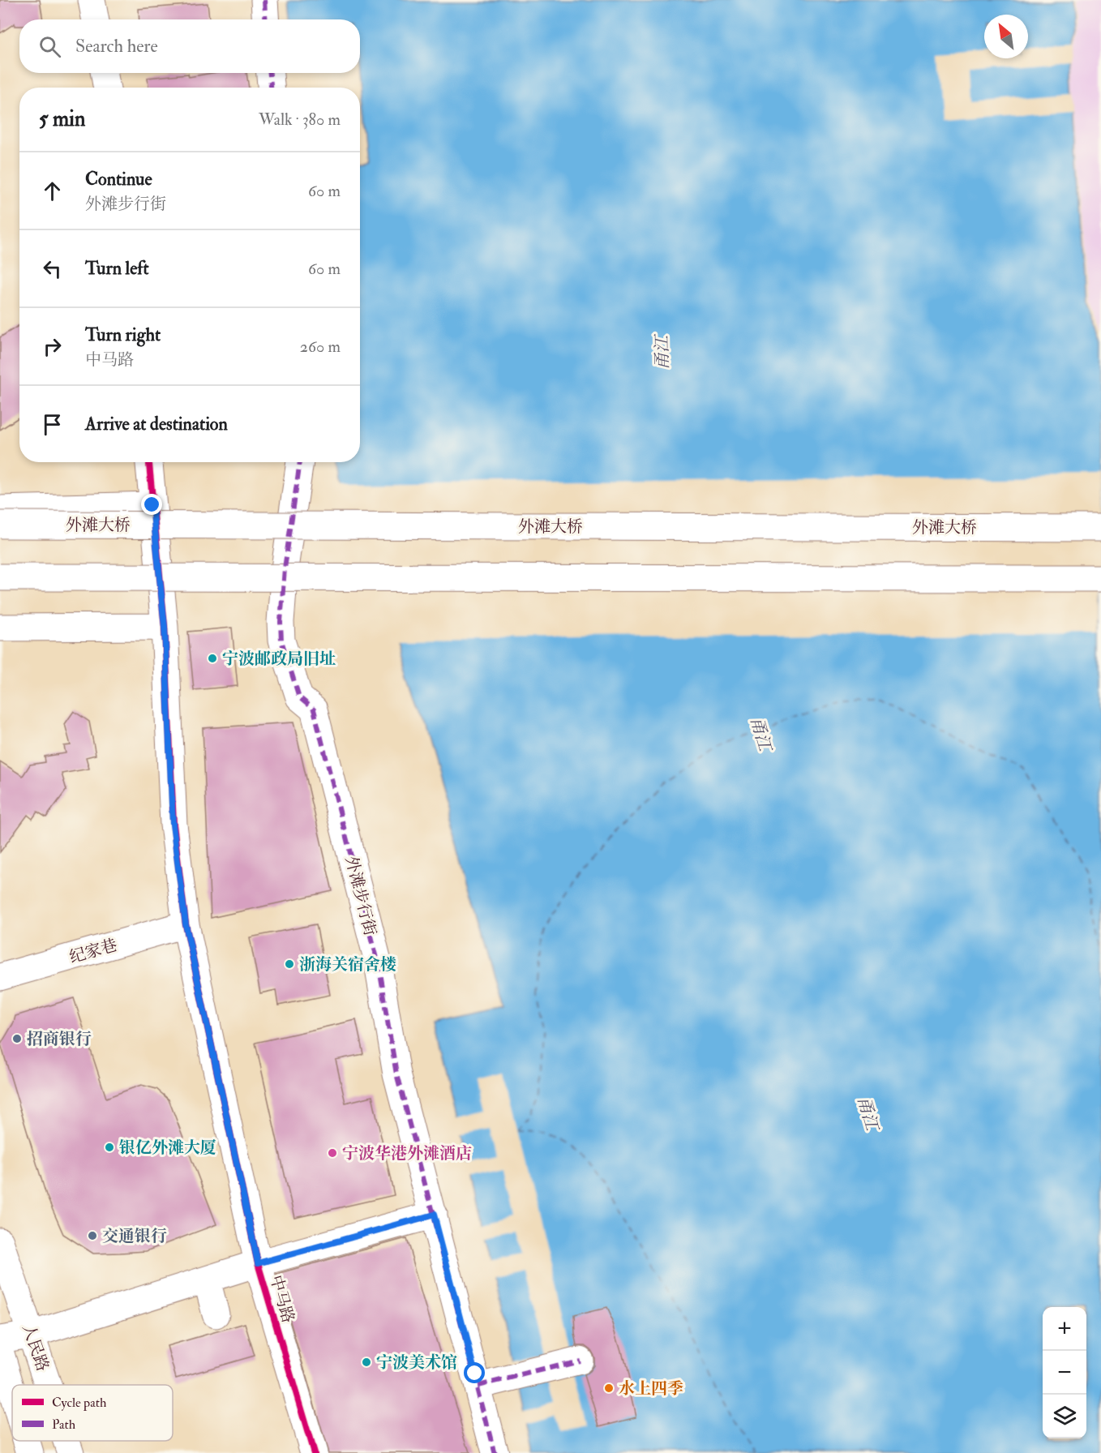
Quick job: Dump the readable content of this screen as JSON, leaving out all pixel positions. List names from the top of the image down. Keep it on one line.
{"streets":{"street":["外滩大桥","外滩步行街","纪家巷","中马路","人民路"]},"crossings":[["纪家巷","中马路"]],"water":["甬江"],"places":["宁波邮政局旧址","浙海关宿舍楼","招商银行","银亿外滩大厦","宁波华港外滩酒店","交通银行","宁波美术馆","水上四季"],"legend":["Cycle path","Path"],"north":"top left","page":{"search":"Search here","heading":["5 min","Walk · 380 m"],"list":[["Continue","外滩步行街","60 m"],["Turn left","60 m"],["Turn right","中马路","260 m"],"Arrive at destination"],"map_buttons":["+","−"]}}
